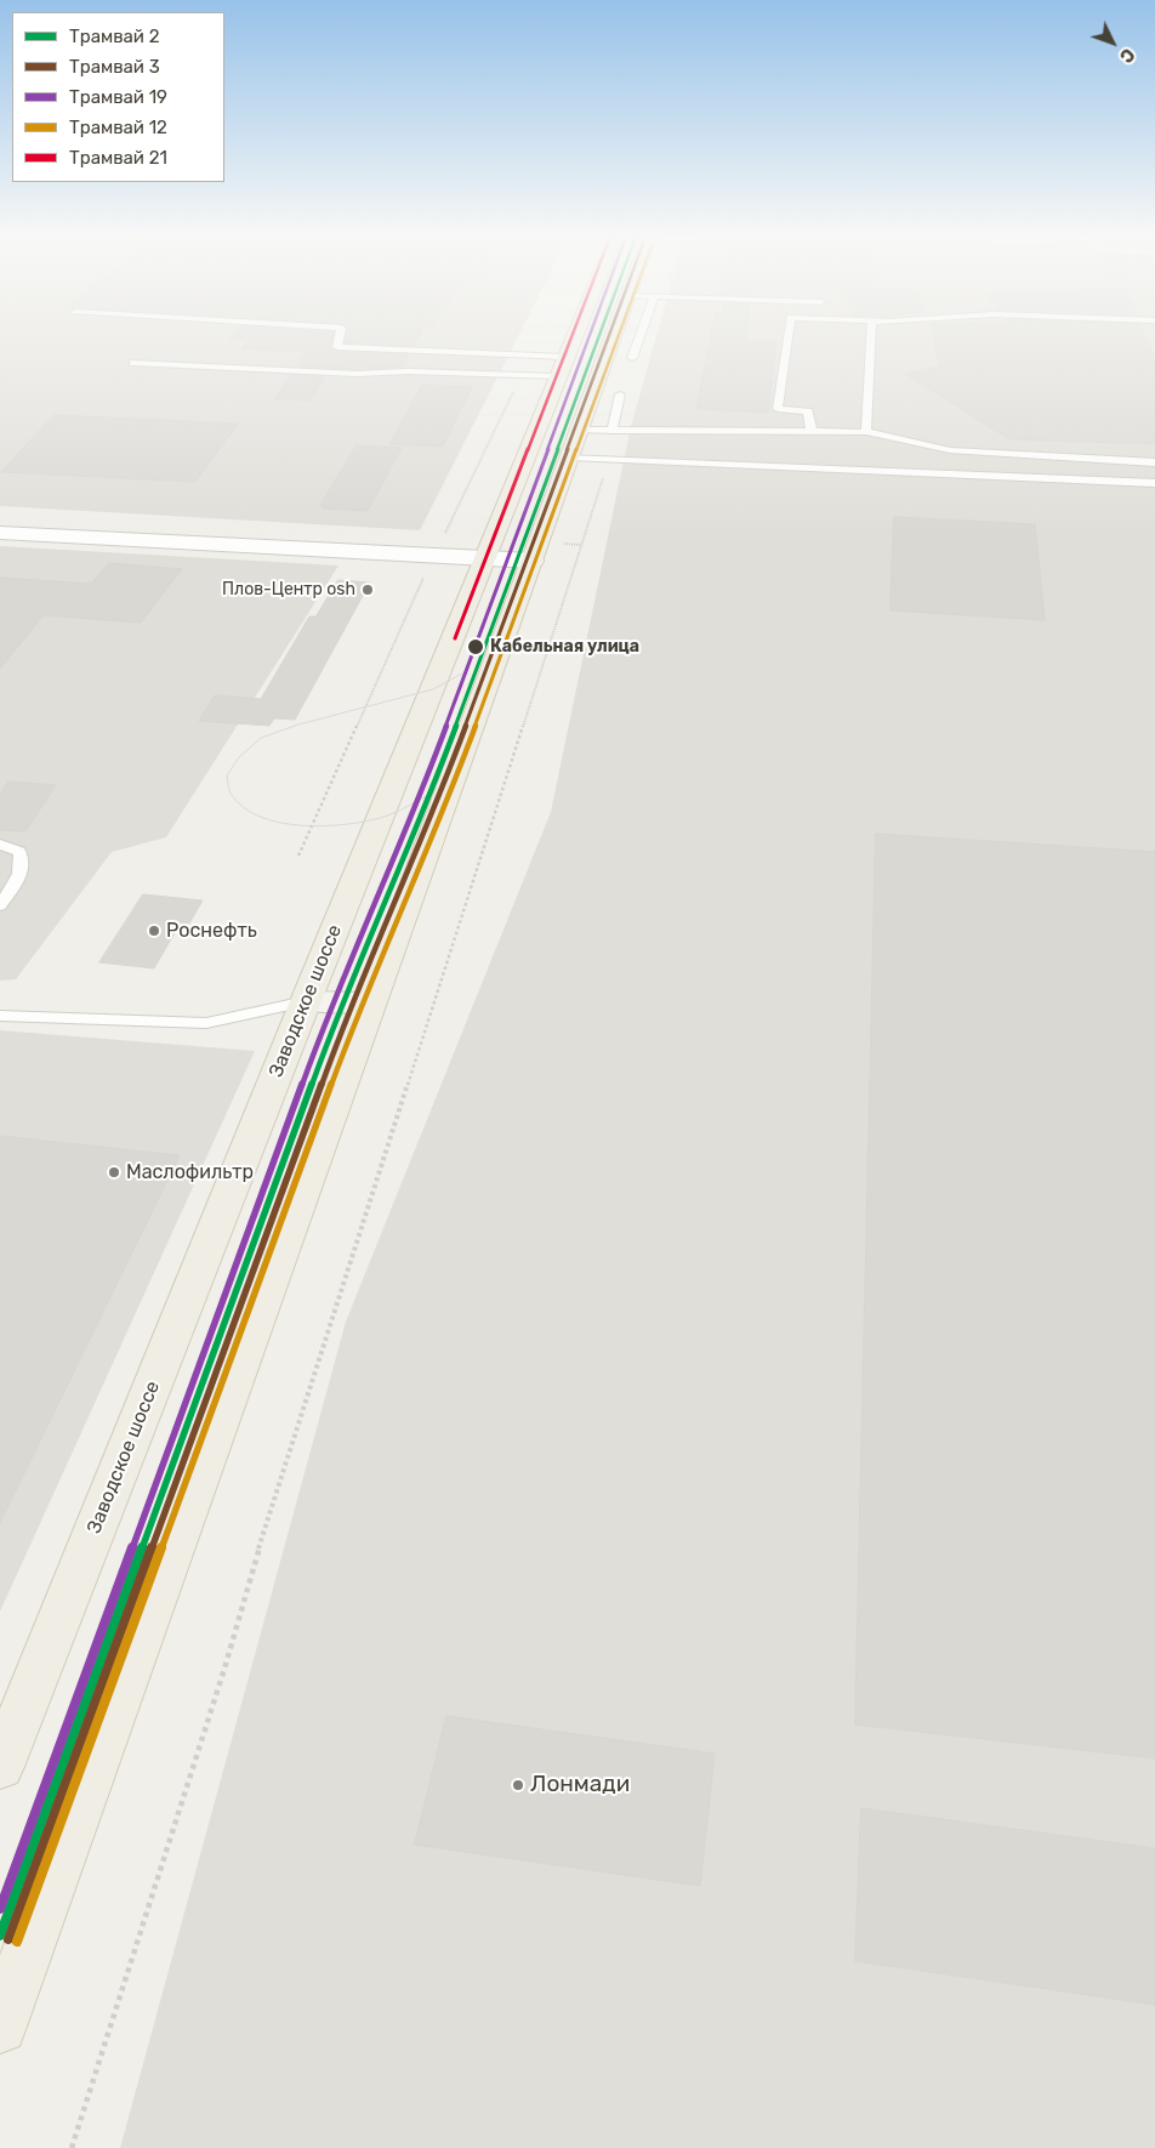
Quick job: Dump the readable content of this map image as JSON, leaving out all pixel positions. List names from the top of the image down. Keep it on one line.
{"streets":{"main road":["Заводское шоссе"]},"places":["Плов-Центр osh","Кабельная улица","Роснефть","Маслофильтр","Лонмади"],"lines":["tram line 2","tram line 3","tram line 19","tram line 12","tram line 21"],"legend":["Трамвай 2","Трамвай 3","Трамвай 19","Трамвай 12","Трамвай 21"],"north":"bottom right"}
